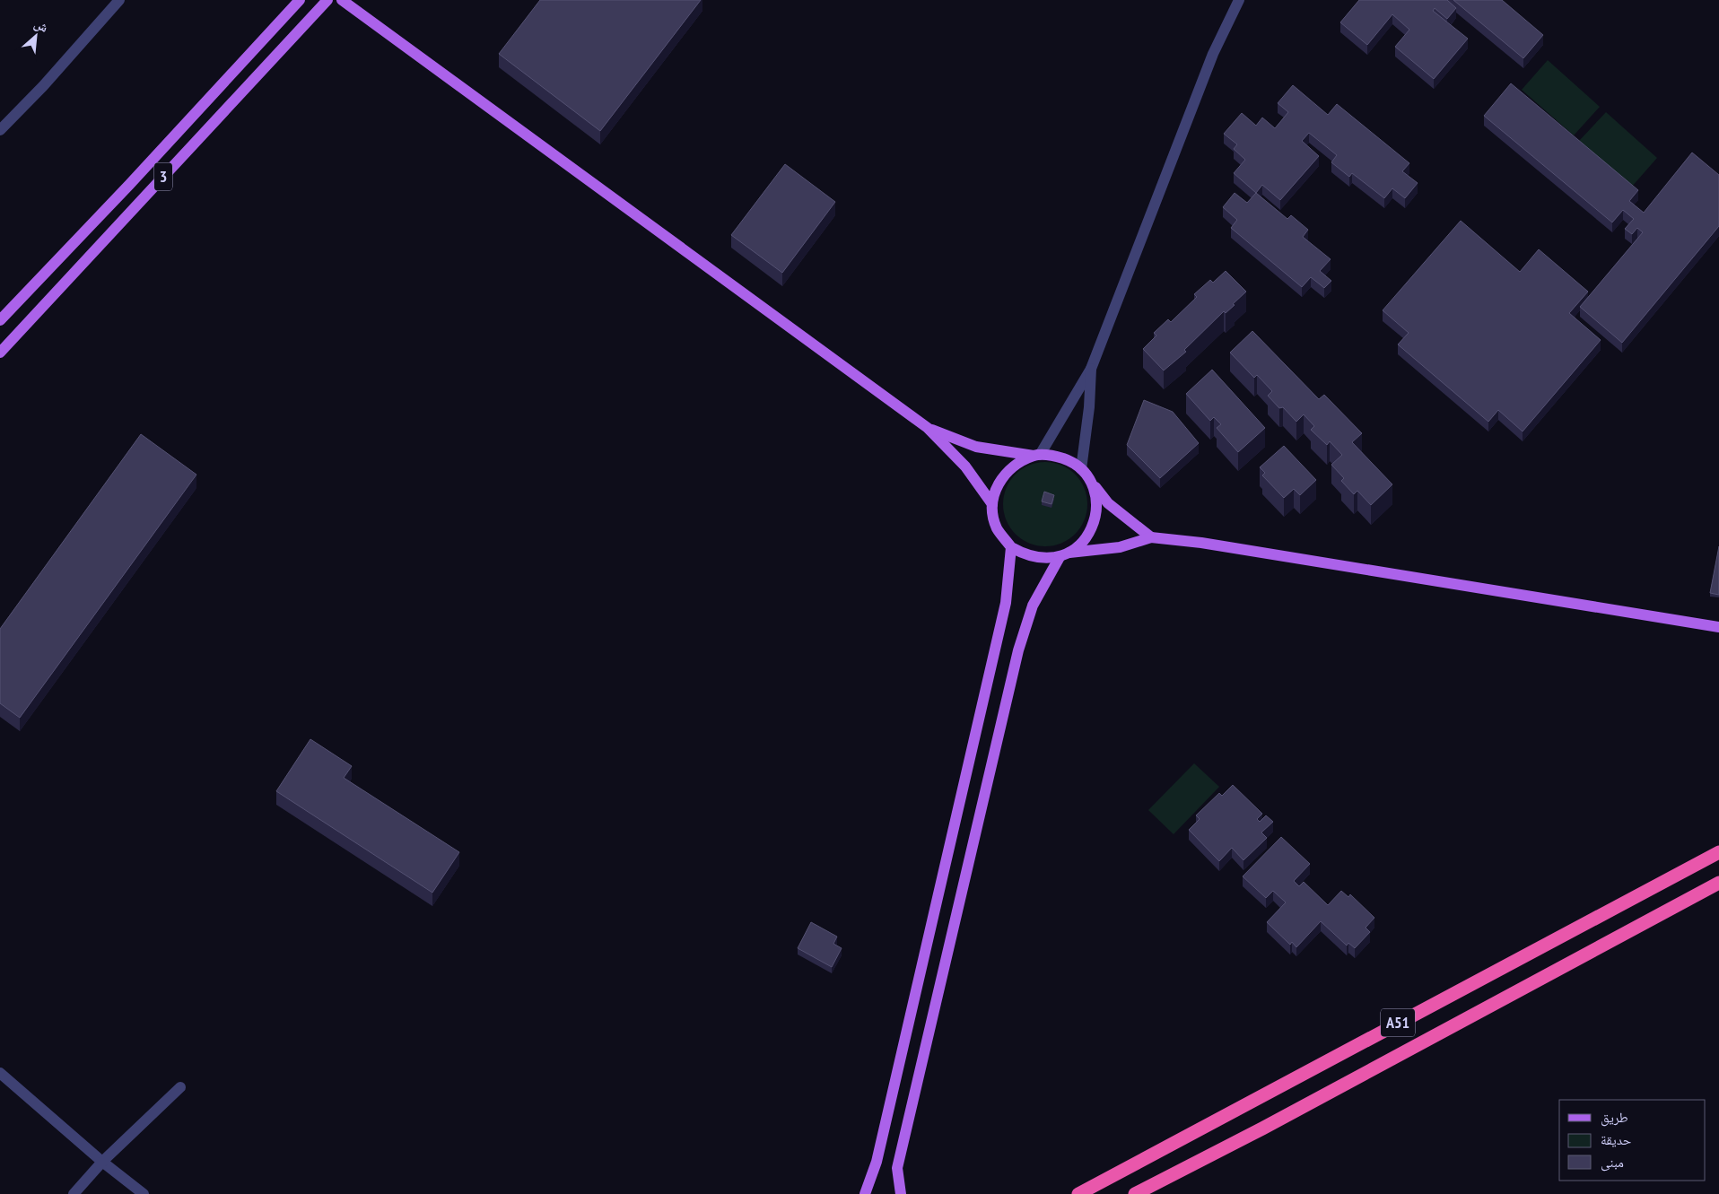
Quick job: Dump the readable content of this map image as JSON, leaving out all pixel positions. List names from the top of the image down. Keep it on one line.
{"streets":{"highway":["A51"],"main road":["3"]},"legend":["طريق","حديقة","مبنى"],"north":"top right"}
